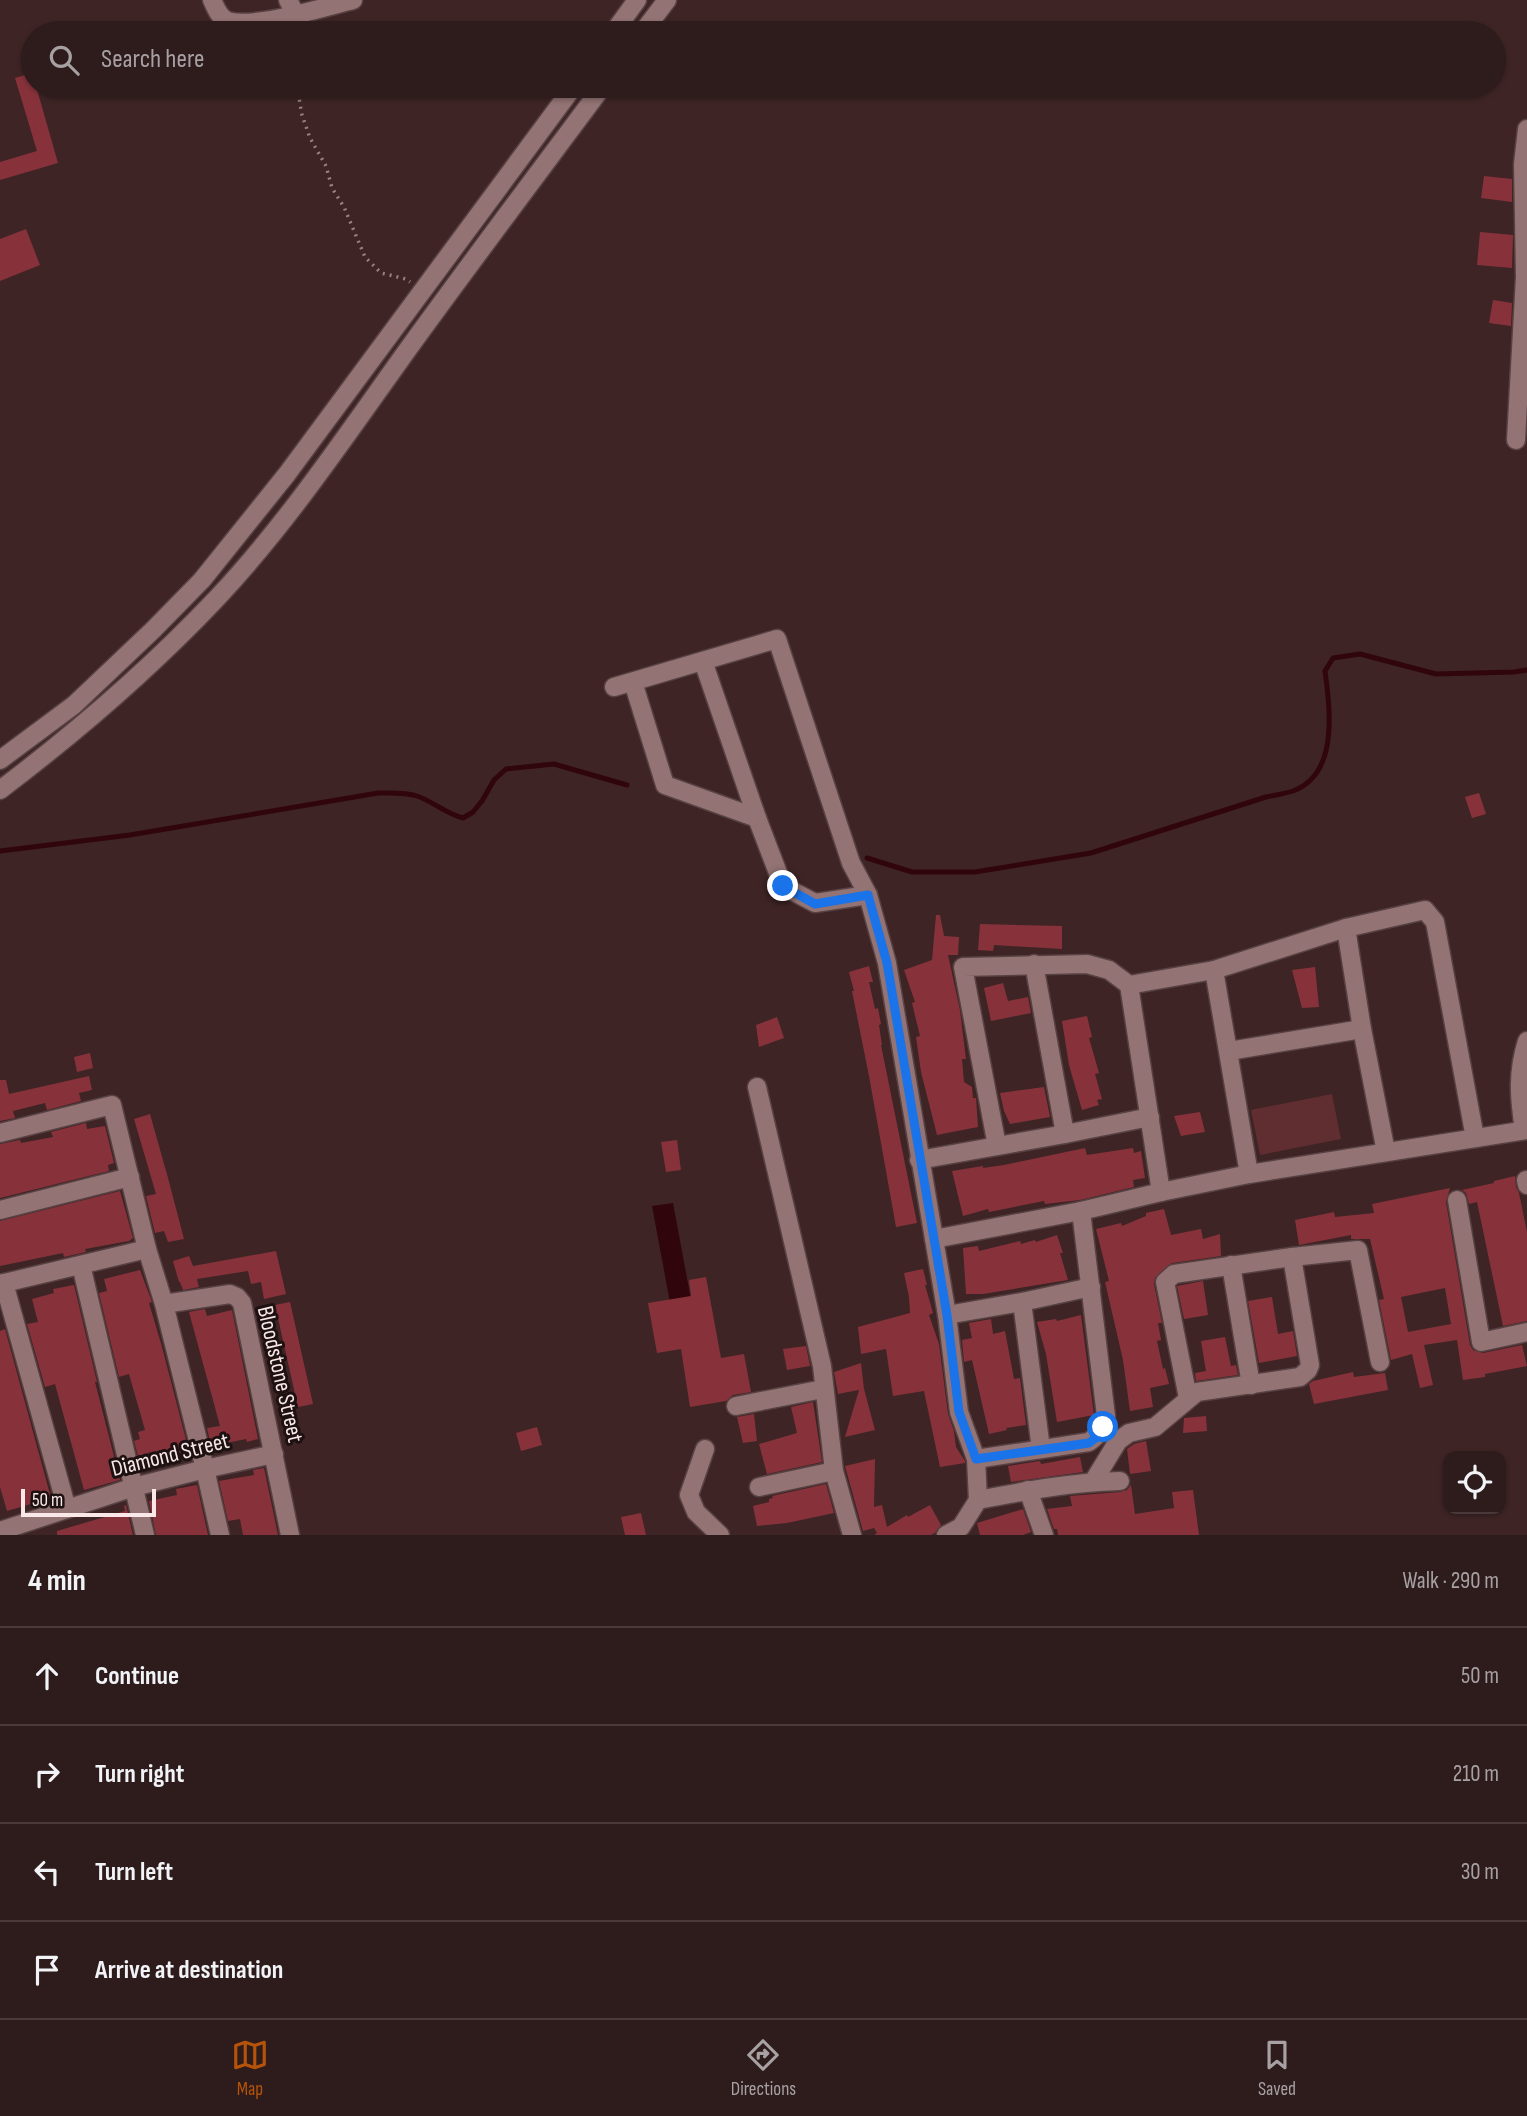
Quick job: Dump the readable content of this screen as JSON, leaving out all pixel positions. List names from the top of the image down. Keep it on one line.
{"streets":{"street":["Bloodstone Street","Diamond Street"]},"crossings":[["Bloodstone Street","Diamond Street"]],"scale_bar":"50 m","page":{"search":"Search here","scale":"50 m","heading":["4 min","Walk · 290 m"],"list":[["Continue","50 m"],["Turn right","210 m"],["Turn left","30 m"],"Arrive at destination"],"nav":["Map","Directions","Saved"]}}
